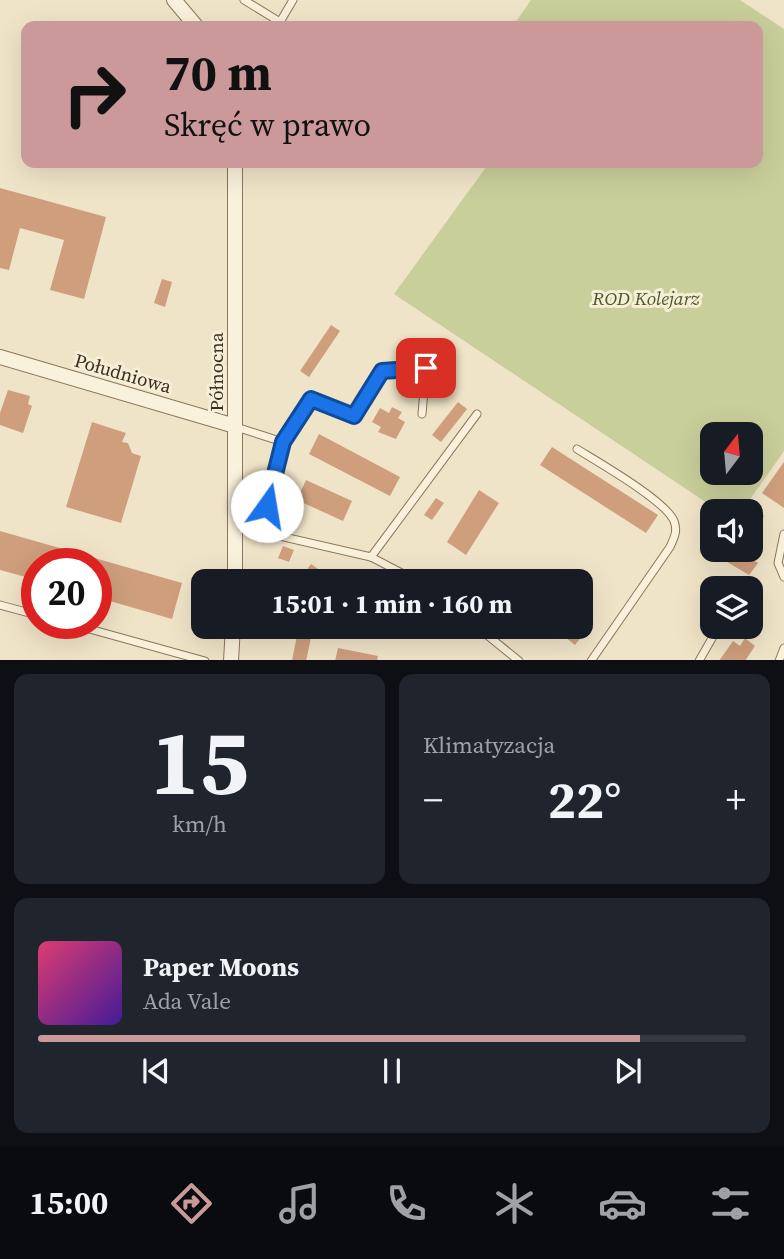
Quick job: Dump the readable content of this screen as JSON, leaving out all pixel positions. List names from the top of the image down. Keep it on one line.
{"streets":{"street":["Północna","Południowa"]},"crossings":[["Północna","Południowa"]],"parks":["ROD Kolejarz"],"north":"top","page":{"turn":["70 m","Skręć w prawo"],"limit":"20","trip":"15:01 · 1 min · 160 m","tile":[["15","km/h"],"Klimatyzacja"],"heat":["−","22°","+"],"song":["Paper Moons","Ada Vale"],"tabs":"15:00"}}
